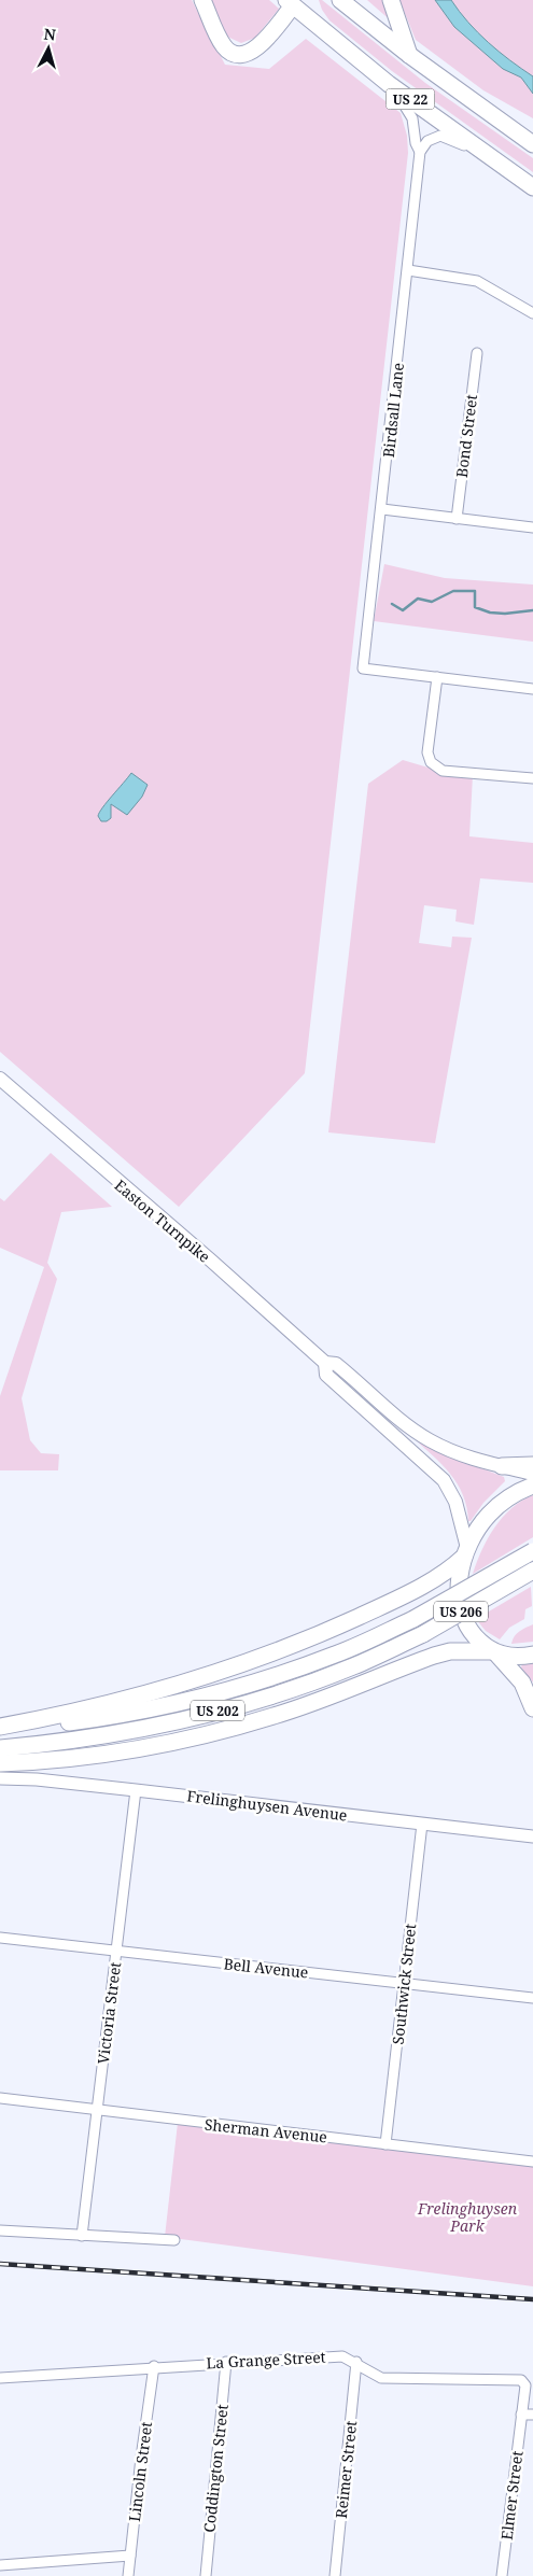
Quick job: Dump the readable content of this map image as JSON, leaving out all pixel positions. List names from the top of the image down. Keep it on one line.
{"streets":{"highway":["US 22","US 206","US 202"],"main road":["Easton Turnpike"],"street":["Birdsall Lane","Bond Street","Frelinghuysen Avenue","Bell Avenue","Southwick Street","Victoria Street","Sherman Avenue","La Grange Street","Coddington Street","Reimer Street","Lincoln Street","Elmer Street"]},"crossings":[["US 22","Birdsall Lane"],["Easton Turnpike","US 206"],["Frelinghuysen Avenue","Southwick Street"],["Frelinghuysen Avenue","Victoria Street"],["Bell Avenue","Southwick Street"],["Bell Avenue","Victoria Street"],["Southwick Street","Sherman Avenue"],["Victoria Street","Sherman Avenue"],["La Grange Street","Coddington Street"],["La Grange Street","Reimer Street"],["La Grange Street","Lincoln Street"],["La Grange Street","Elmer Street"]],"parks":["Frelinghuysen Park"],"north":"top"}
